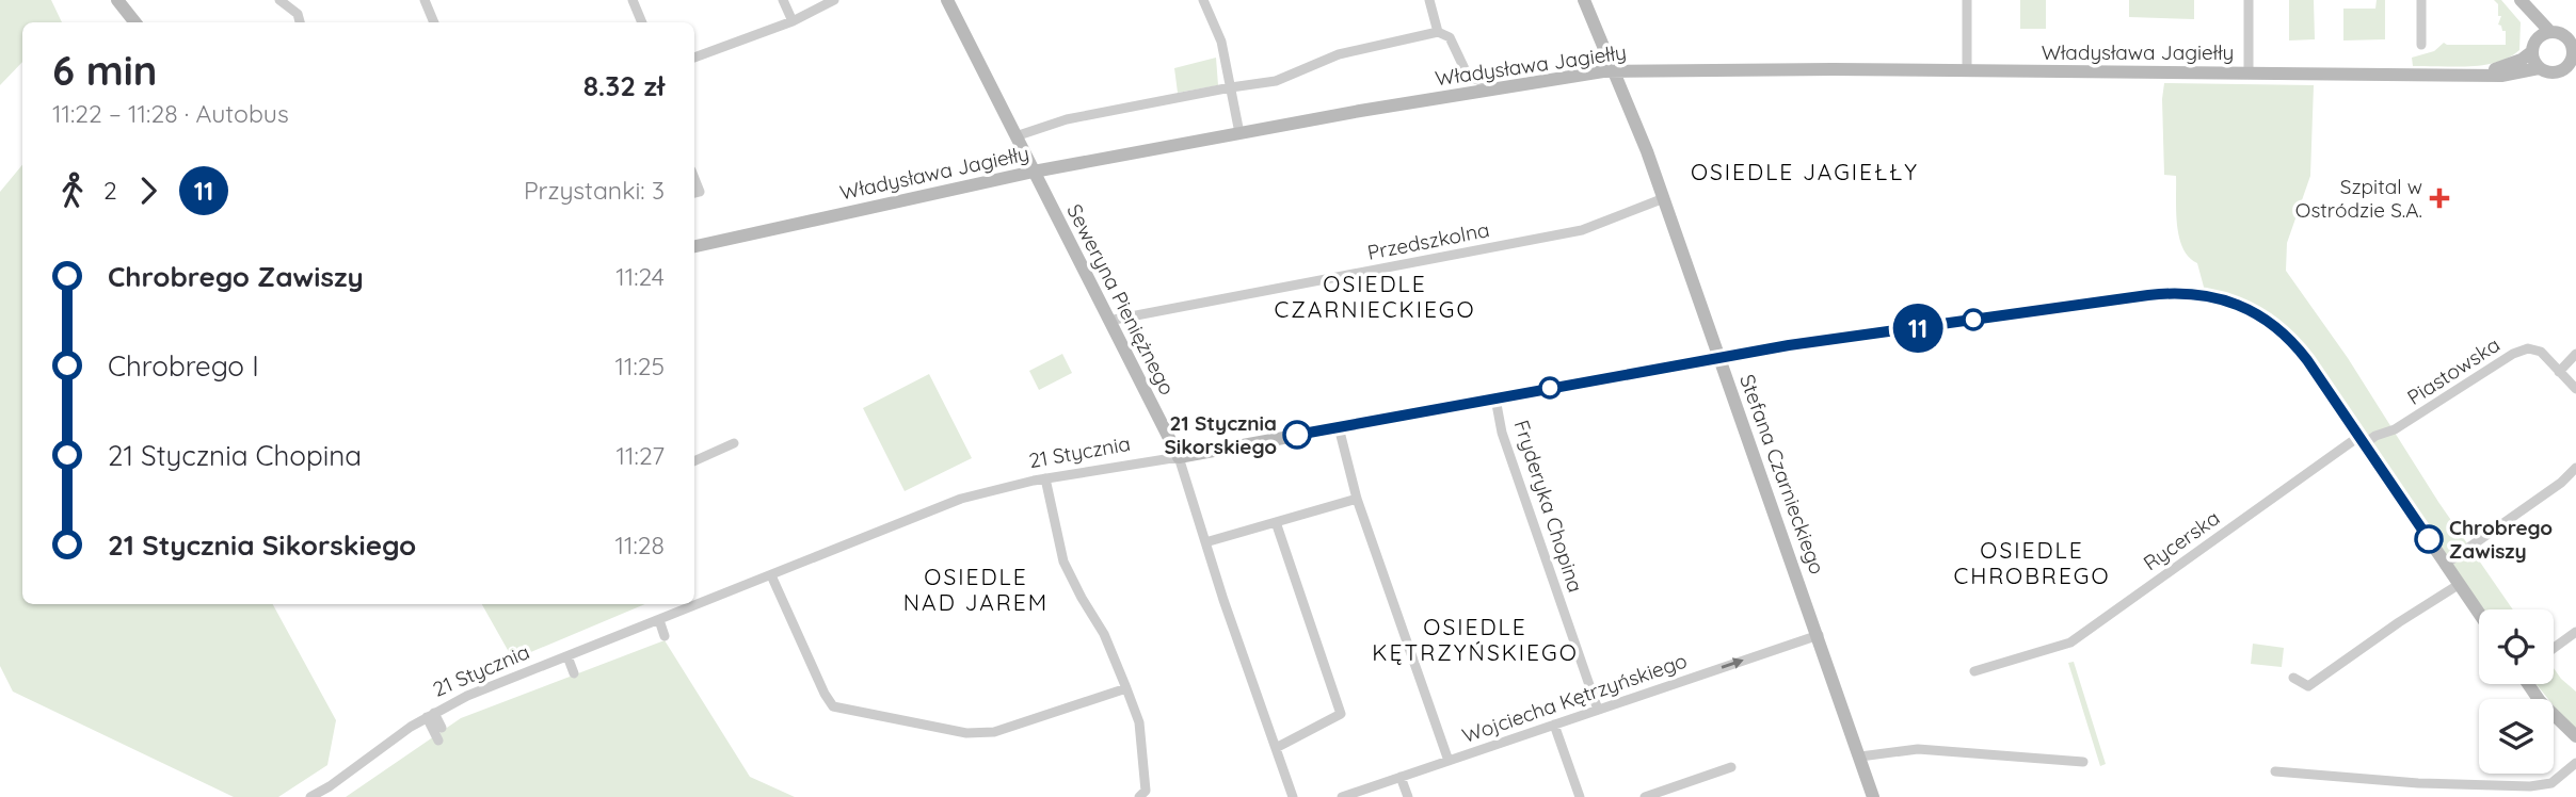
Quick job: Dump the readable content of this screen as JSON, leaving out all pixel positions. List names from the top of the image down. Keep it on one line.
{"streets":{"street":["Władysława Jagiełły","Przedszkolna","Seweryna Pieniężnego","Piastowska","21 Stycznia","Stefana Czarnieckiego","Fryderyka Chopina","Rycerska","Wojciecha Kętrzyńskiego"]},"crossings":[["Władysława Jagiełły","Seweryna Pieniężnego"],["Władysława Jagiełły","Stefana Czarnieckiego"],["Przedszkolna","Seweryna Pieniężnego"],["Przedszkolna","Stefana Czarnieckiego"],["Seweryna Pieniężnego","21 Stycznia"],["Piastowska","21 Stycznia"],["Piastowska","Rycerska"],["21 Stycznia","Stefana Czarnieckiego"],["21 Stycznia","Fryderyka Chopina"],["21 Stycznia","Rycerska"],["Stefana Czarnieckiego","Wojciecha Kętrzyńskiego"],["Fryderyka Chopina","Wojciecha Kętrzyńskiego"]],"one_way":["Wojciecha Kętrzyńskiego"],"districts":["OSIEDLE JAGIEŁŁY","OSIEDLE CZARNIECKIEGO","OSIEDLE CHROBREGO","OSIEDLE NAD JAREM","OSIEDLE KĘTRZYŃSKIEGO"],"places":{"health":["Szpital w Ostródzie S.A."],"other":["21 Stycznia Sikorskiego","Chrobrego Zawiszy"]},"lines":["bus line 11"],"page":{"on_map":"11","heading":["6 min","11:22 – 11:28 · Autobus","8.32 zł"],"legs":["2","11","Przystanki: 3"],"list":[{"name":"Chrobrego Zawiszy","value":"11:24"},{"name":"Chrobrego I","value":"11:25"},{"name":"21 Stycznia Chopina","value":"11:27"},{"name":"21 Stycznia Sikorskiego","value":"11:28"}]}}
